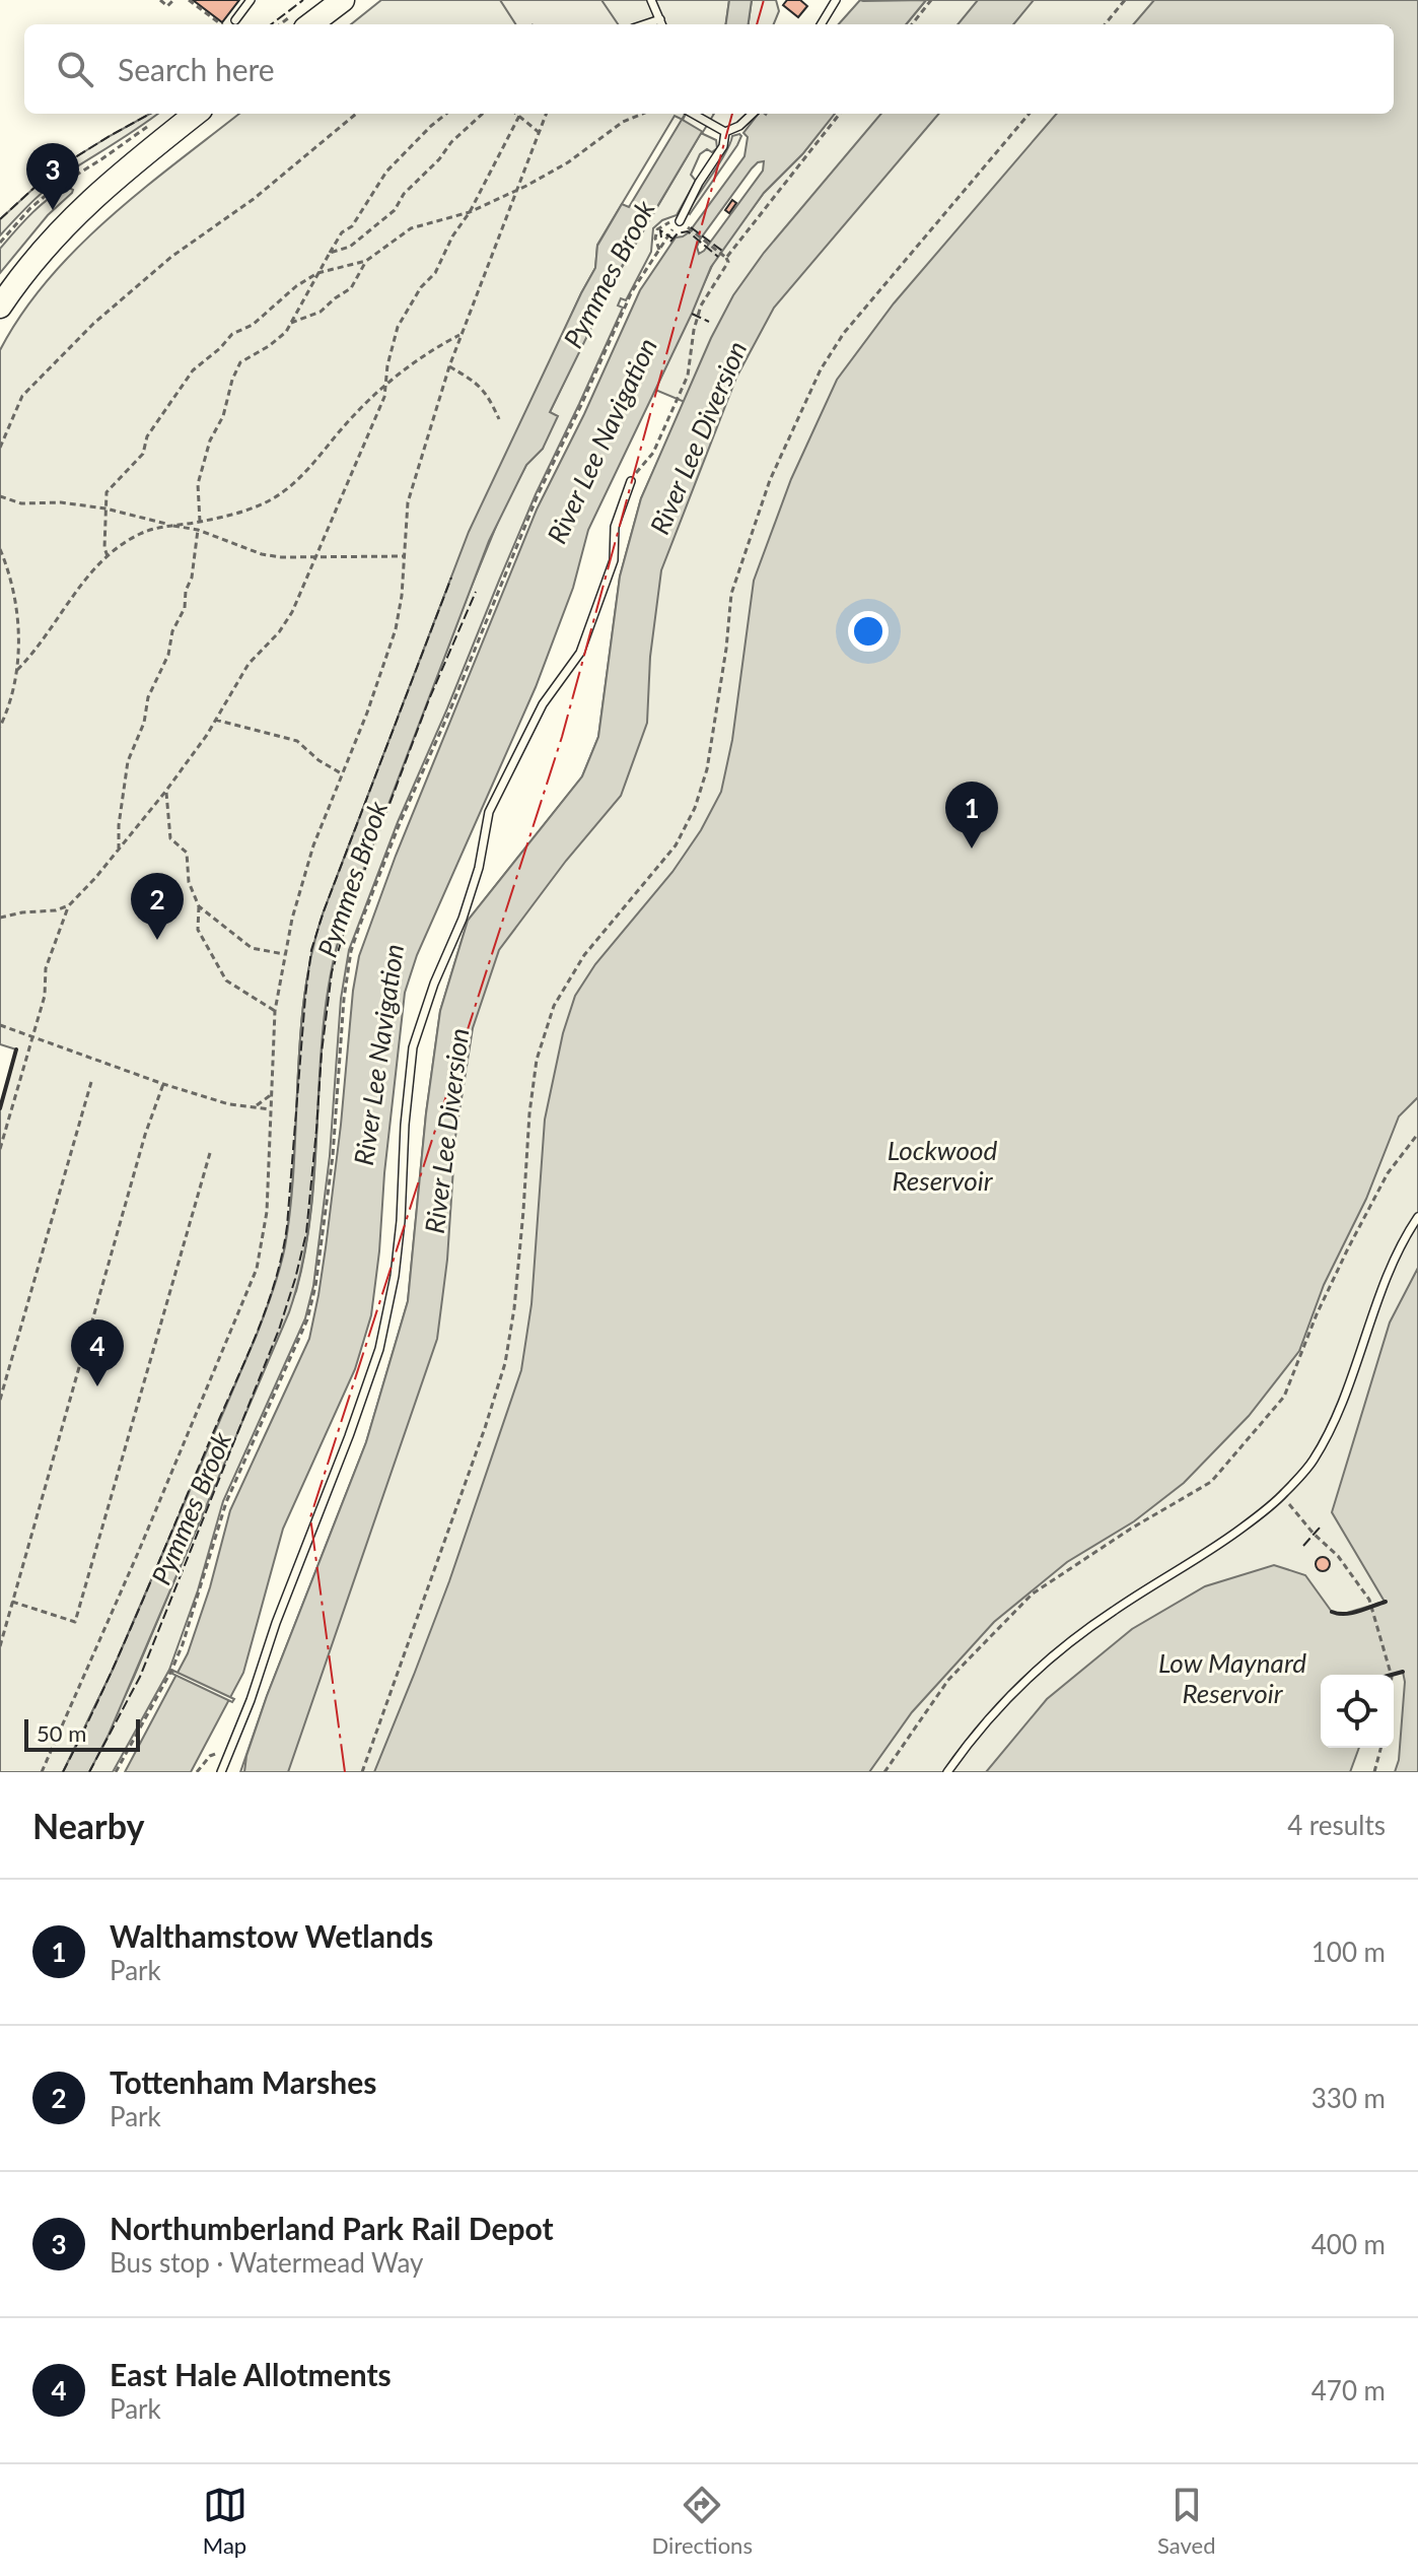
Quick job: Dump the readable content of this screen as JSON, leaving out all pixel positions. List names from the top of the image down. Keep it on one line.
{"water":["Pymmes Brook","River Lee Diversion","River Lee Navigation","Lockwood Reservoir","Low Maynard Reservoir"],"scale_bar":"50 m","page":{"search":"Search here","pins":["3","1","2","4"],"scale":"50 m","heading":["Nearby","4 results"],"list":[{"mark":"1","name":"Walthamstow Wetlands","note":"Park","value":"100 m"},{"mark":"2","name":"Tottenham Marshes","note":"Park","value":"330 m"},{"mark":"3","name":"Northumberland Park Rail Depot","note":"Bus stop · Watermead Way","value":"400 m"},{"mark":"4","name":"East Hale Allotments","note":"Park","value":"470 m"}],"nav":["Map","Directions","Saved"]}}
